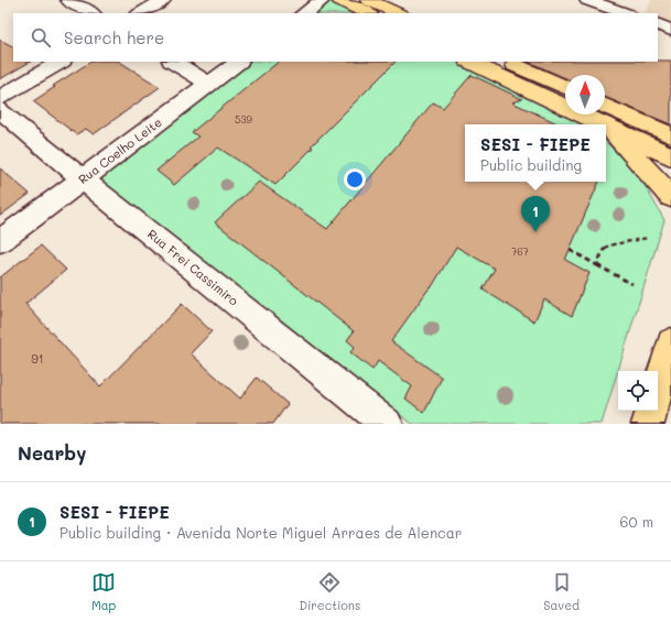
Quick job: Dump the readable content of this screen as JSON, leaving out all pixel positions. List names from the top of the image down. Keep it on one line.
{"streets":{"street":["Rua Coelho Leite","Rua Frei Cassimiro"]},"crossings":[["Rua Coelho Leite","Rua Frei Cassimiro"]],"house_numbers":["539","767","91"],"north":"top","page":{"search":"Search here","popup":["SESI - FIEPE","Public building"],"pins":"1","heading":"Nearby","list":[{"mark":"1","name":"SESI - FIEPE","note":"Public building · Avenida Norte Miguel Arraes de Alencar","value":"60 m"}],"nav":["Map","Directions","Saved"]}}
